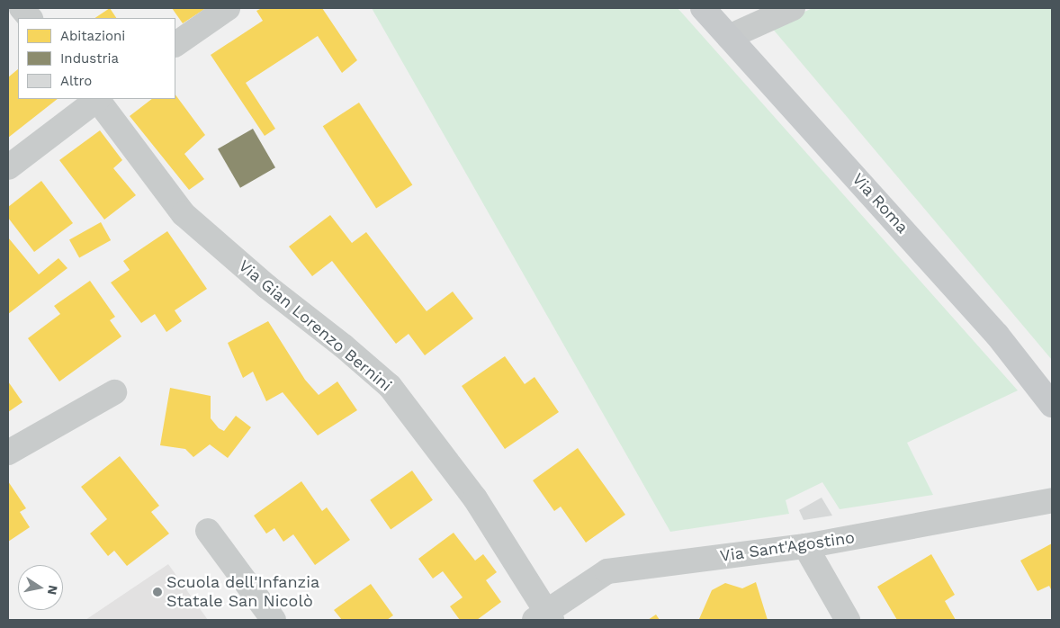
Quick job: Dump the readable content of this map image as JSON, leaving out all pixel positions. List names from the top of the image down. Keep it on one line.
{"streets":{"main road":["Via Roma"],"street":["Via Gian Lorenzo Bernini","Via Sant'Agostino"]},"crossings":[["Via Gian Lorenzo Bernini","Via Sant'Agostino"]],"places":["Scuola dell'Infanzia Statale San Nicolò"],"legend":["Abitazioni","Industria","Altro"],"north":"right"}
